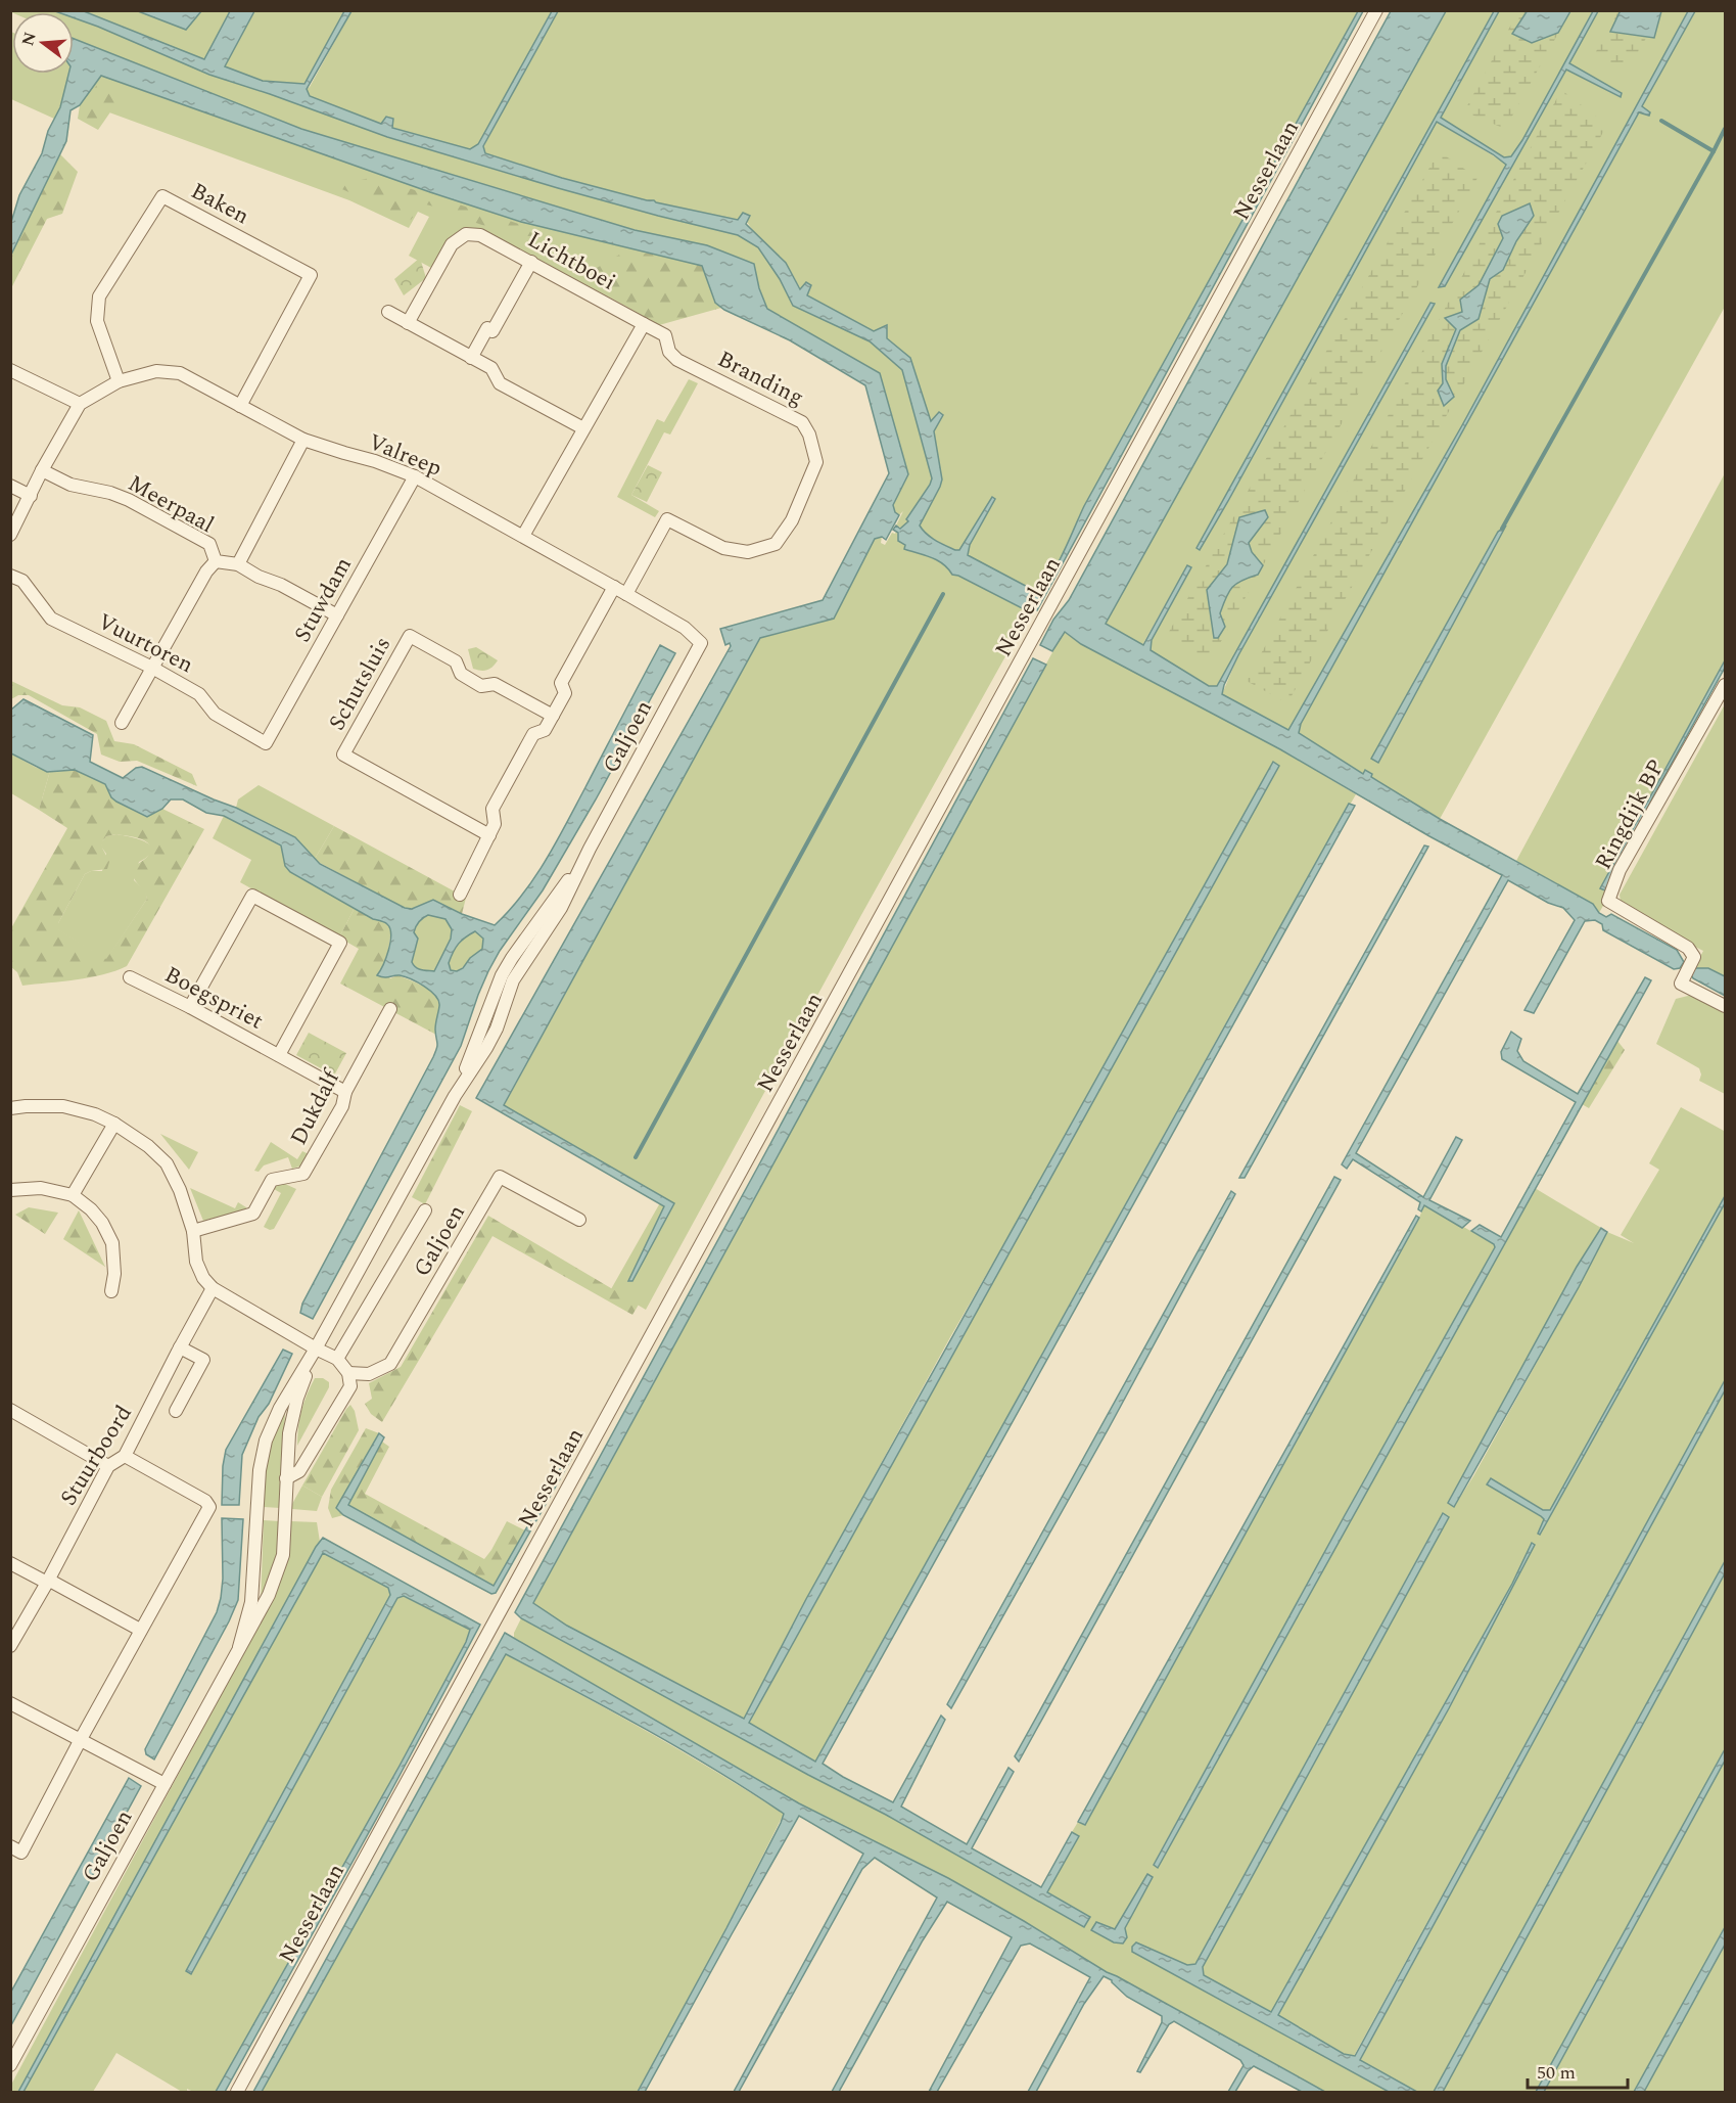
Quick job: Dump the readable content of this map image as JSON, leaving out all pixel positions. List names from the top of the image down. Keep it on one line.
{"streets":{"street":["Nesserlaan","Baken","Lichtboei","Branding","Valreep","Meerpaal","Stuwdam","Vuurtoren","Schutsluis","Galjoen","Ringdijk BP","Boegspriet","Dukdalf","Stuurboord"]},"crossings":[["Baken","Valreep"],["Lichtboei","Branding"],["Branding","Valreep"],["Valreep","Stuwdam"],["Valreep","Galjoen"],["Meerpaal","Stuwdam"],["Stuwdam","Vuurtoren"],["Boegspriet","Dukdalf"]],"scale_bar":"50 m","north":"left"}
